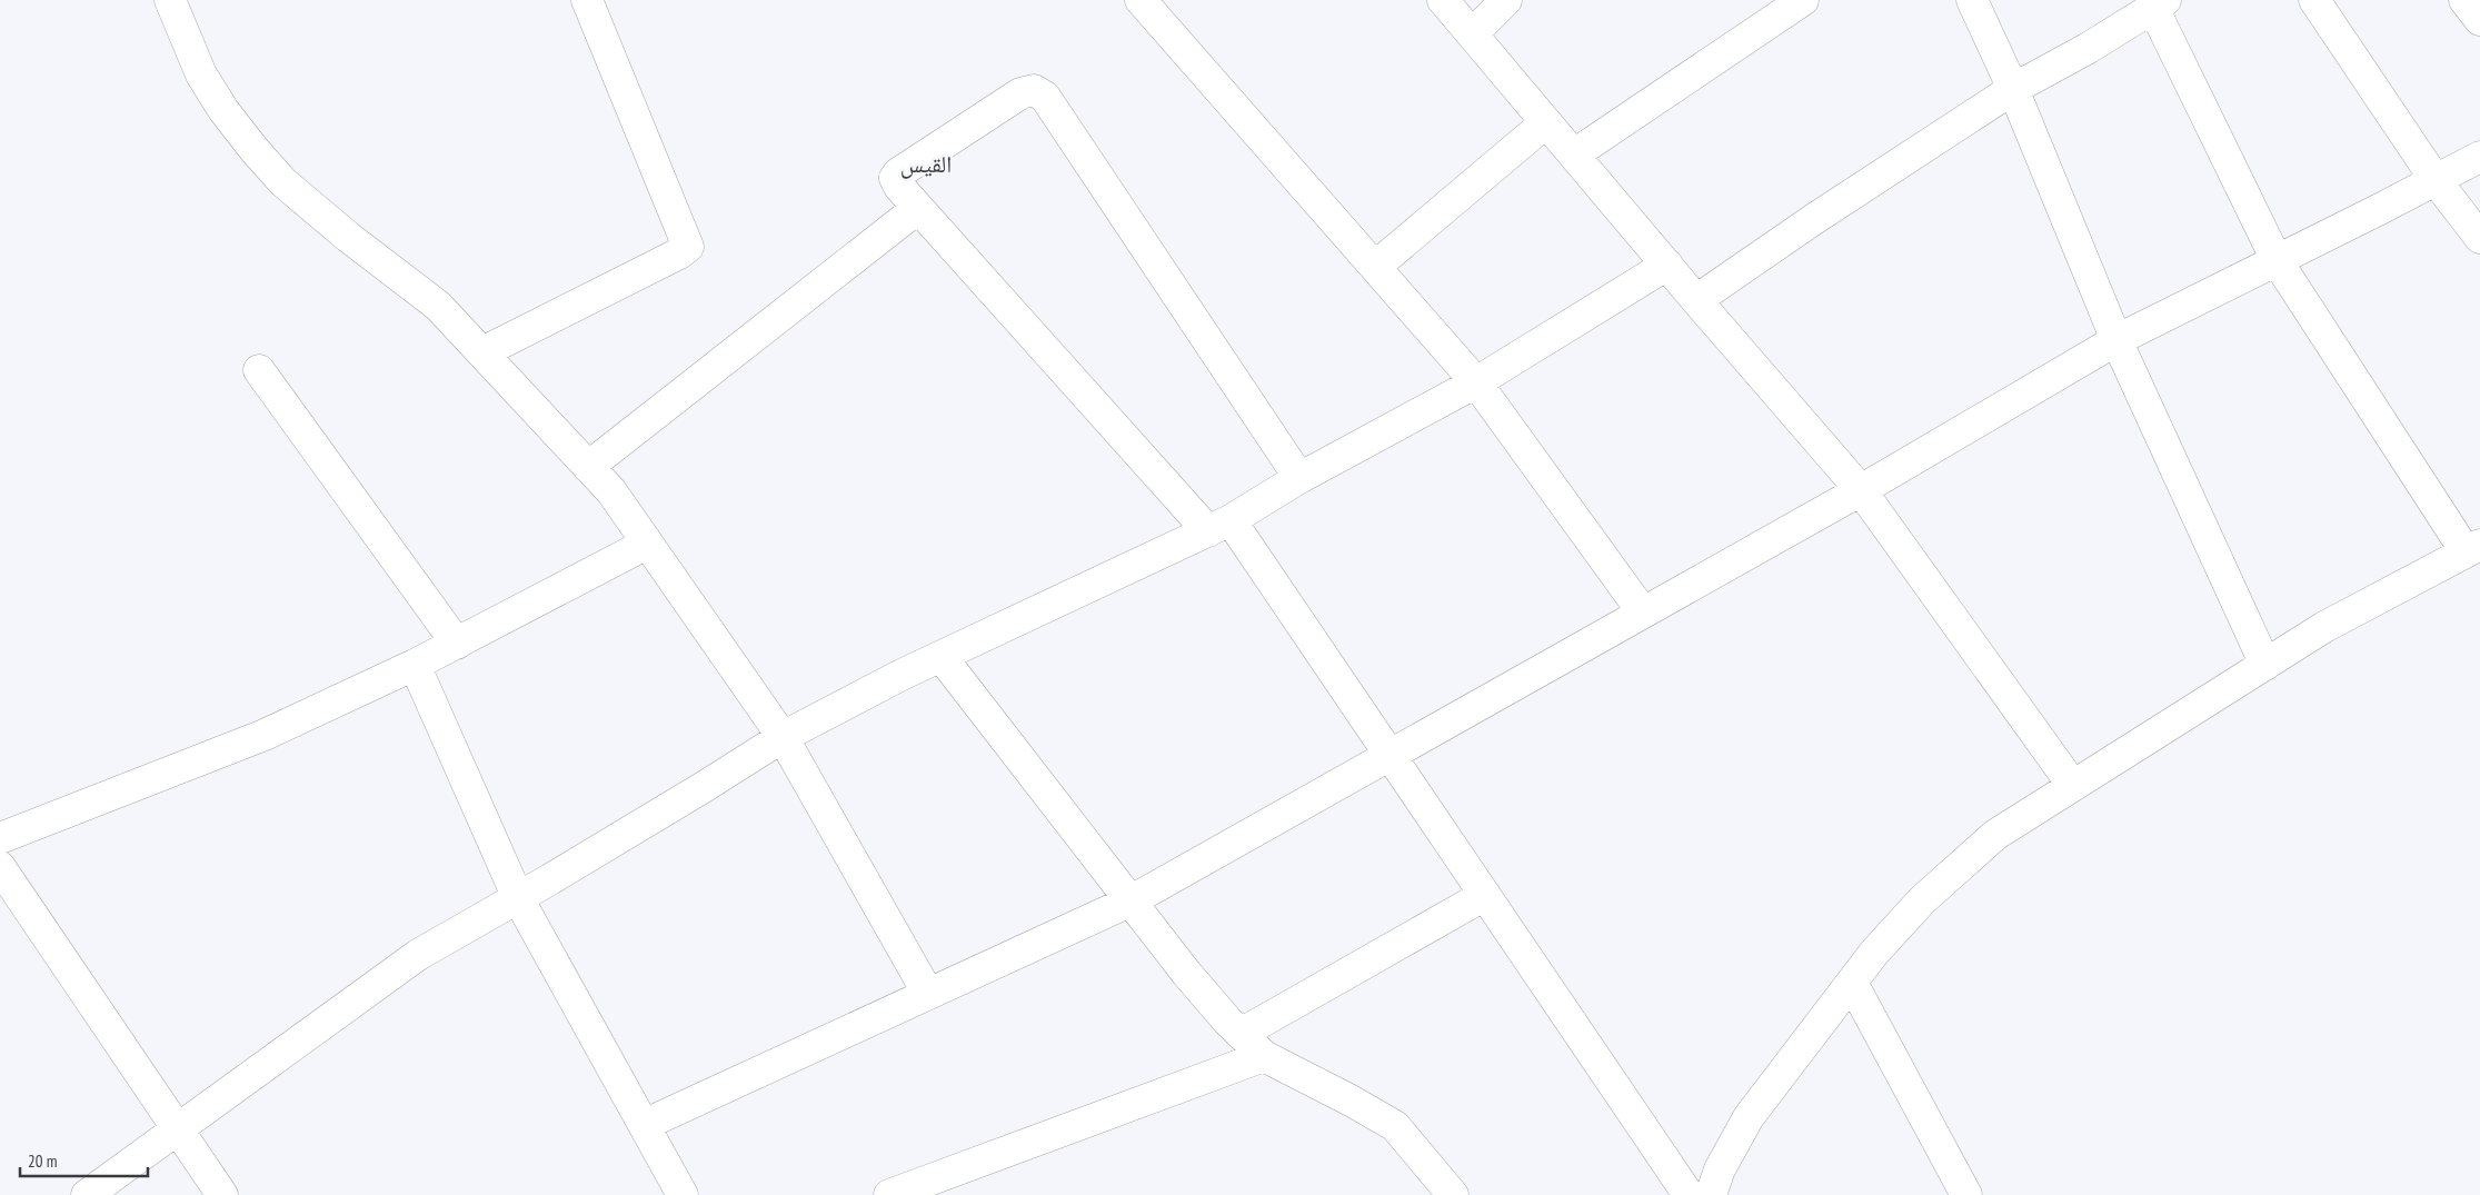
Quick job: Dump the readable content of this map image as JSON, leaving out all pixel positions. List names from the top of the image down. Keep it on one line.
{"districts":["القيس"],"scale_bar":"20 m"}
